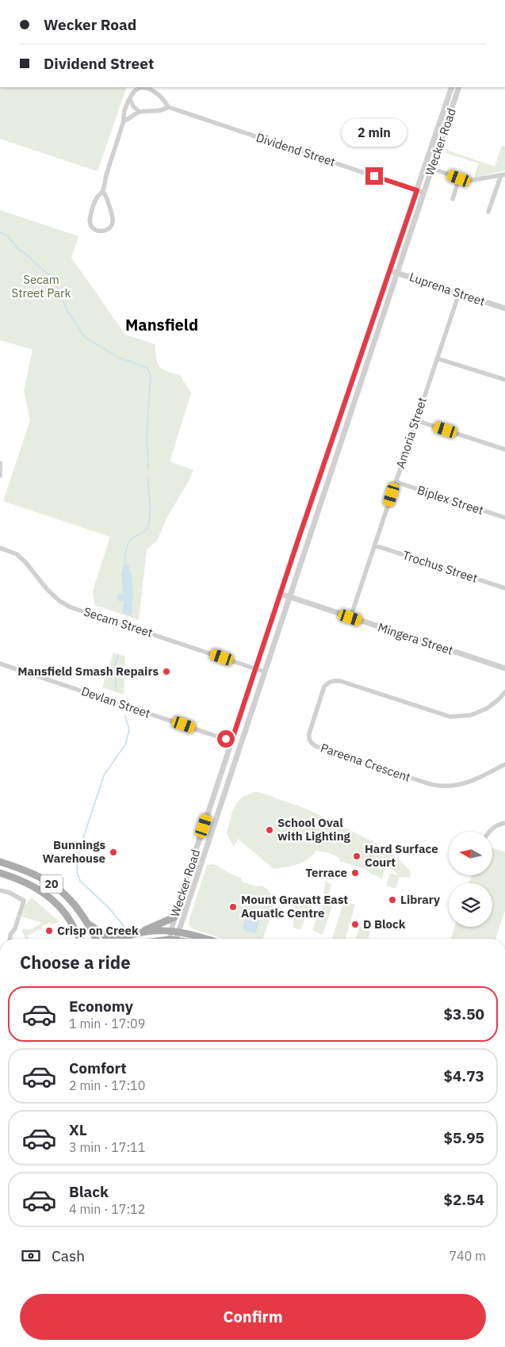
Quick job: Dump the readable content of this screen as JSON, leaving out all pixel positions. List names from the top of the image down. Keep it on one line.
{"streets":{"main road":["20"],"street":["Wecker Road","Dividend Street","Luprena Street","Amoria Street","Biplex Street","Trochus Street","Secam Street","Mingera Street","Devlan Street","Pareena Crescent"]},"crossings":[["Wecker Road","Dividend Street"],["Wecker Road","Luprena Street"],["Wecker Road","Secam Street"],["Wecker Road","Mingera Street"],["Wecker Road","Devlan Street"],["Luprena Street","Amoria Street"],["Amoria Street","Biplex Street"],["Amoria Street","Trochus Street"],["Amoria Street","Mingera Street"]],"districts":["Mansfield"],"parks":["Secam Street Park"],"places":["Mansfield Smash Repairs","School Oval with Lighting","Bunnings Warehouse","Hard Surface Court","Terrace","Library","Mount Gravatt East Aquatic Centre","D Block","Crisp on Creek"],"north":"left","page":{"banner":["Wecker Road","Dividend Street"],"bubble":"2 min","heading":"Choose a ride","list":[{"name":"Economy","note":"1 min · 17:09","value":"$3.50"},{"name":"Comfort","note":"2 min · 17:10","value":"$4.73"},{"name":"XL","note":"3 min · 17:11","value":"$5.95"},{"name":"Black","note":"4 min · 17:12","value":"$2.54"}],"pay":["Cash","740 m"],"buttons":"Confirm"}}
